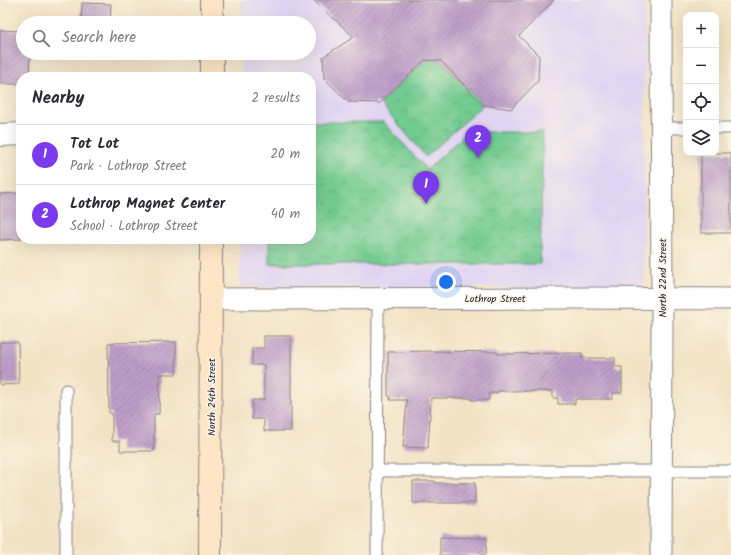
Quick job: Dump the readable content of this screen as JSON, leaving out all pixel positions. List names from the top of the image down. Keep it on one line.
{"streets":{"main road":["North 24th Street"],"street":["North 22nd Street","Lothrop Street"]},"crossings":[["North 22nd Street","Lothrop Street"],["Lothrop Street","North 24th Street"]],"page":{"map_buttons":["+","−"],"search":"Search here","heading":["Nearby","2 results"],"list":[{"mark":"1","name":"Tot Lot","note":"Park · Lothrop Street","value":"20 m"},{"mark":"2","name":"Lothrop Magnet Center","note":"School · Lothrop Street","value":"40 m"}],"pins":["2","1"]}}
